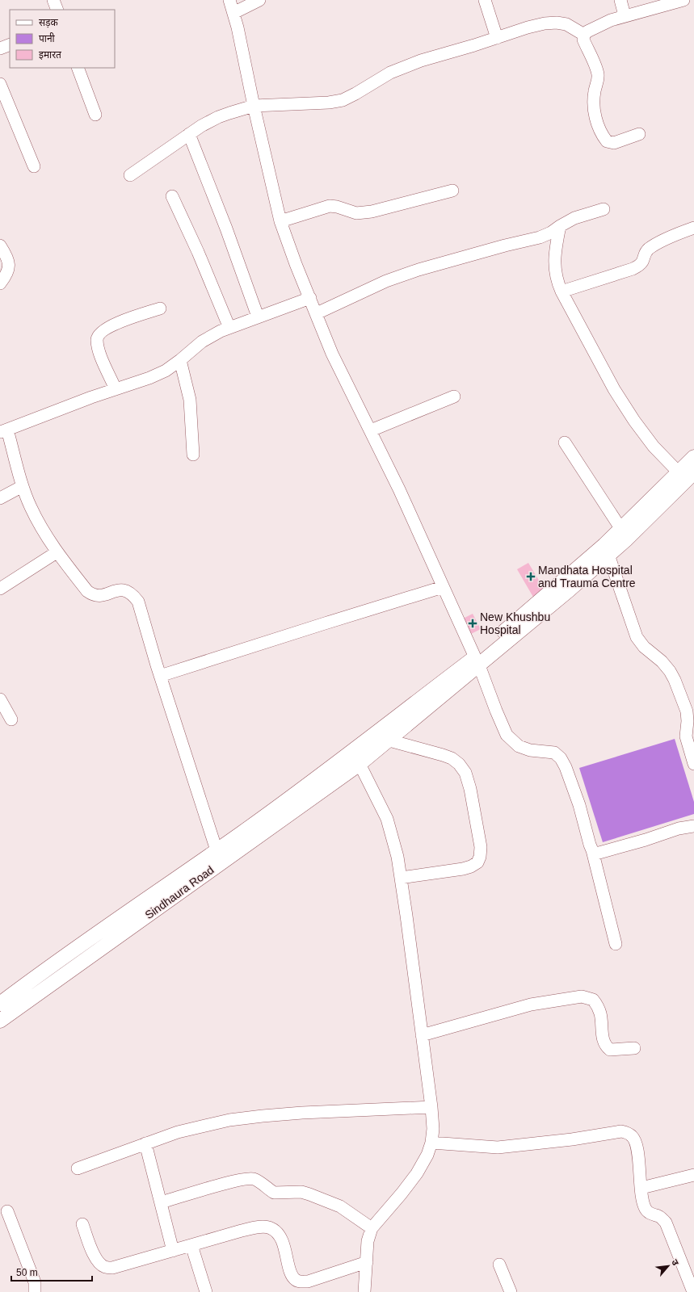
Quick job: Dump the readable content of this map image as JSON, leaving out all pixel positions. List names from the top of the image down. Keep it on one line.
{"streets":{"street":["Sindhaura Road"]},"places":{"health":["Mandhata Hospital and Trauma Centre","New Khushbu Hospital"]},"legend":["सड़क","पानी","इमारत"],"scale_bar":"50 m","north":"top right"}
